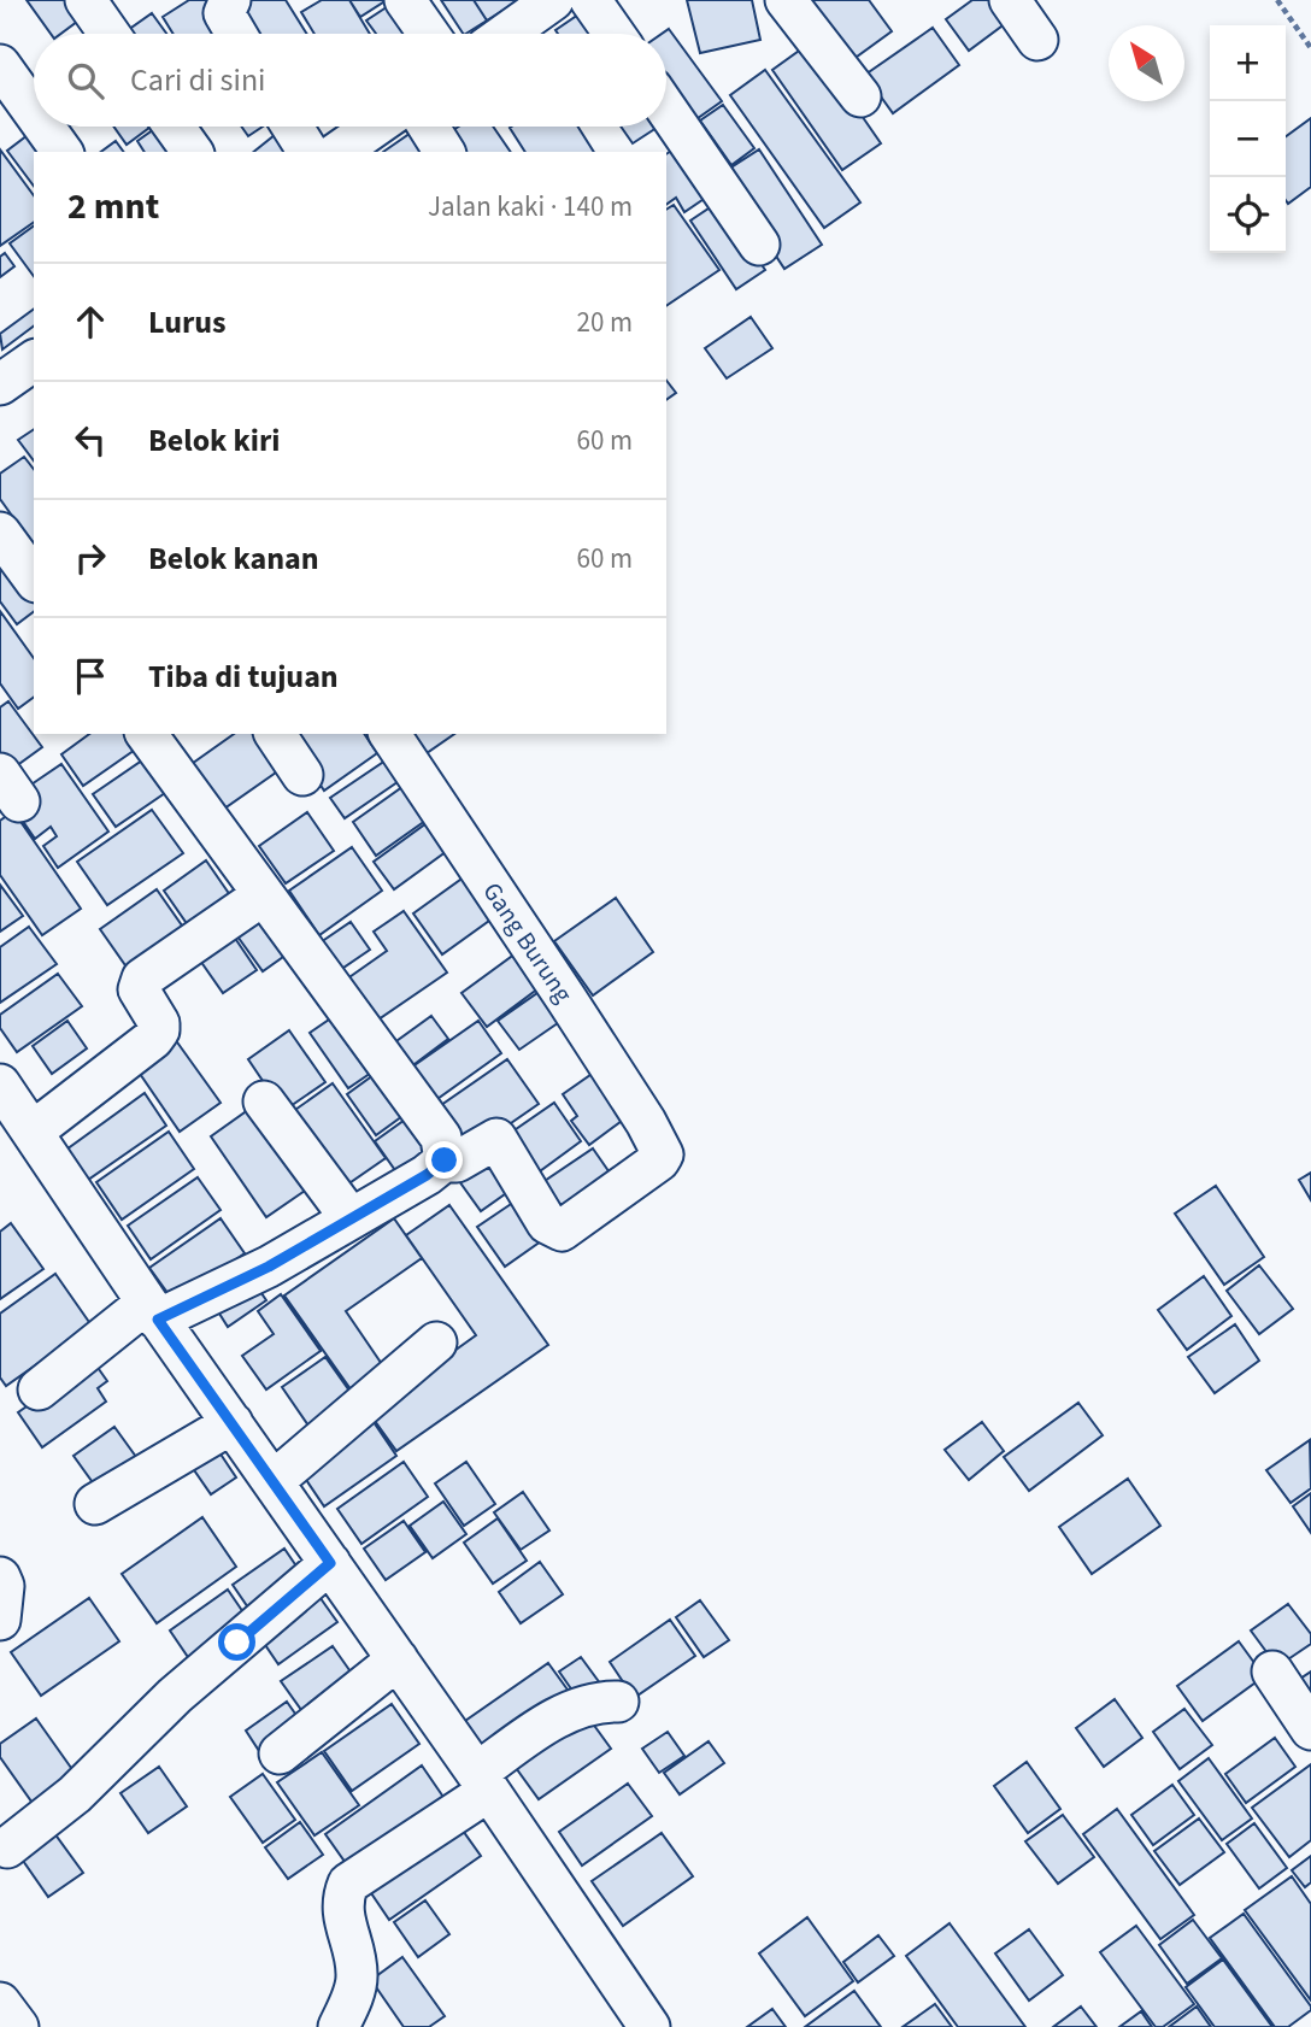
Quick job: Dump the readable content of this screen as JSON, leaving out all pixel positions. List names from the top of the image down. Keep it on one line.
{"streets":{"street":["Gang Burung"]},"north":"top left","page":{"map_buttons":["+","−"],"search":"Cari di sini","heading":["2 mnt","Jalan kaki · 140 m"],"list":[["Lurus","20 m"],["Belok kiri","60 m"],["Belok kanan","60 m"],"Tiba di tujuan"]}}
